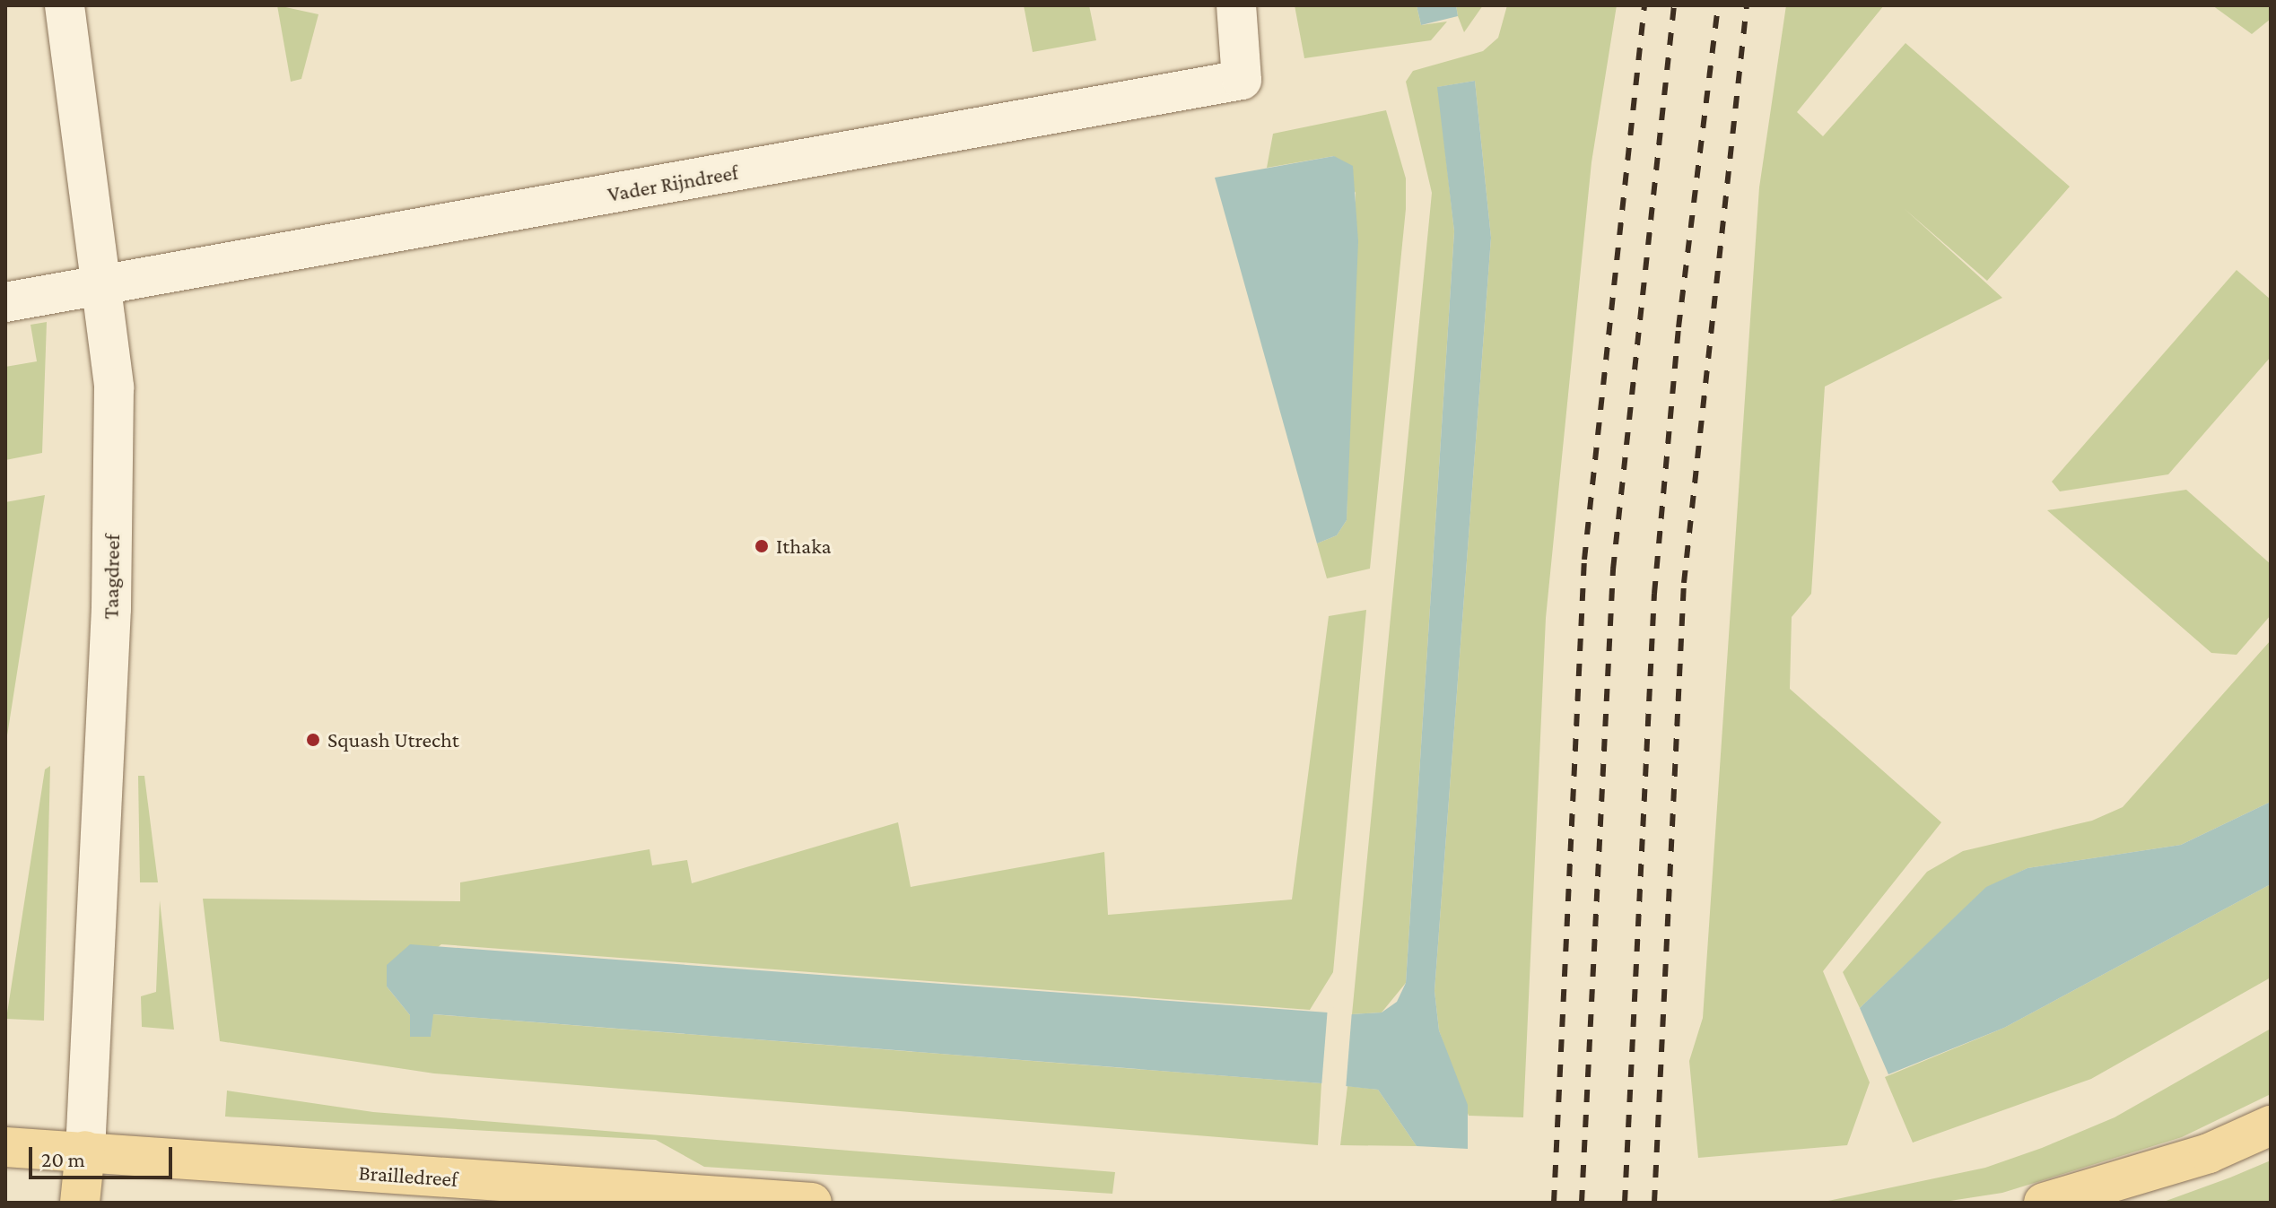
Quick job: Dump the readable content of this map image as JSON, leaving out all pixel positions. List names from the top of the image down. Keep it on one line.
{"streets":{"main road":["Brailledreef"],"street":["Vader Rijndreef","Taagdreef"]},"crossings":[["Vader Rijndreef","Taagdreef"],["Taagdreef","Brailledreef"]],"places":["Ithaka","Squash Utrecht"],"scale_bar":"20 m"}
